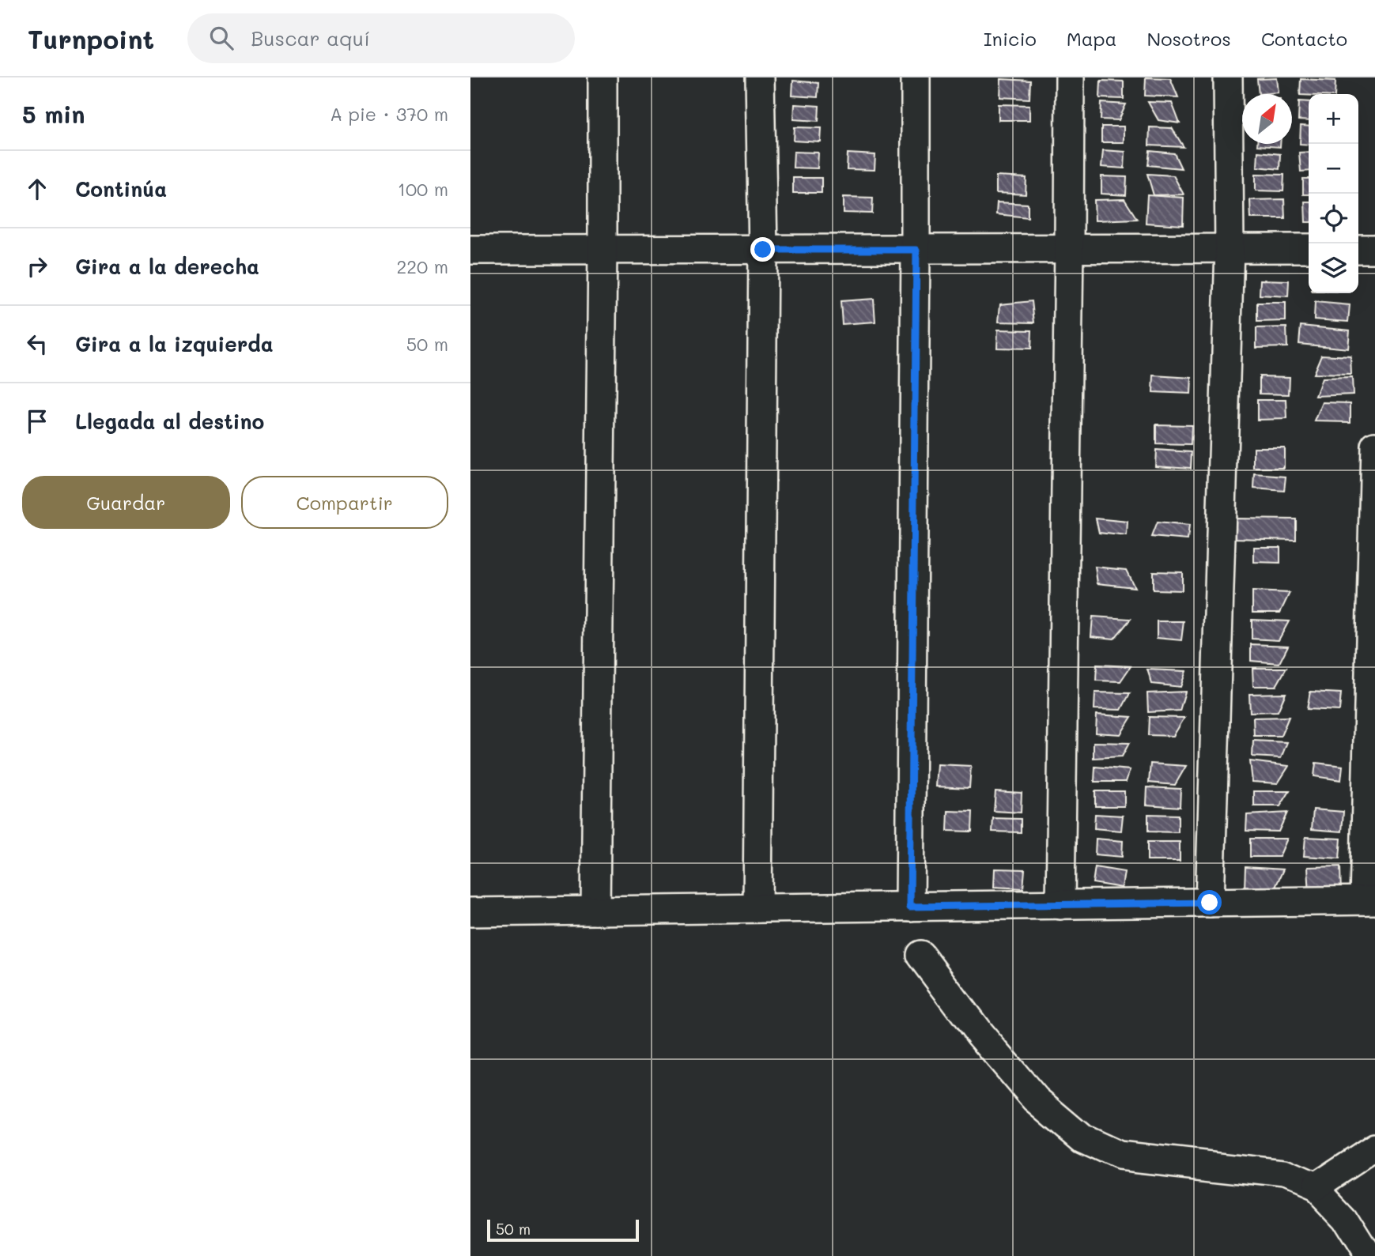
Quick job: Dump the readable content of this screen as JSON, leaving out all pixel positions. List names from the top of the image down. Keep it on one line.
{"scale_bar":"50 m","north":"top right","page":{"header":"Turnpoint","search":"Buscar aquí","nav":["Inicio","Mapa","Nosotros","Contacto"],"heading":["5 min","A pie · 370 m"],"map_buttons":["+","−"],"list":[["Continúa","100 m"],["Gira a la derecha","220 m"],["Gira a la izquierda","50 m"],"Llegada al destino"],"buttons":["Guardar","Compartir"],"scale":"50 m"}}
